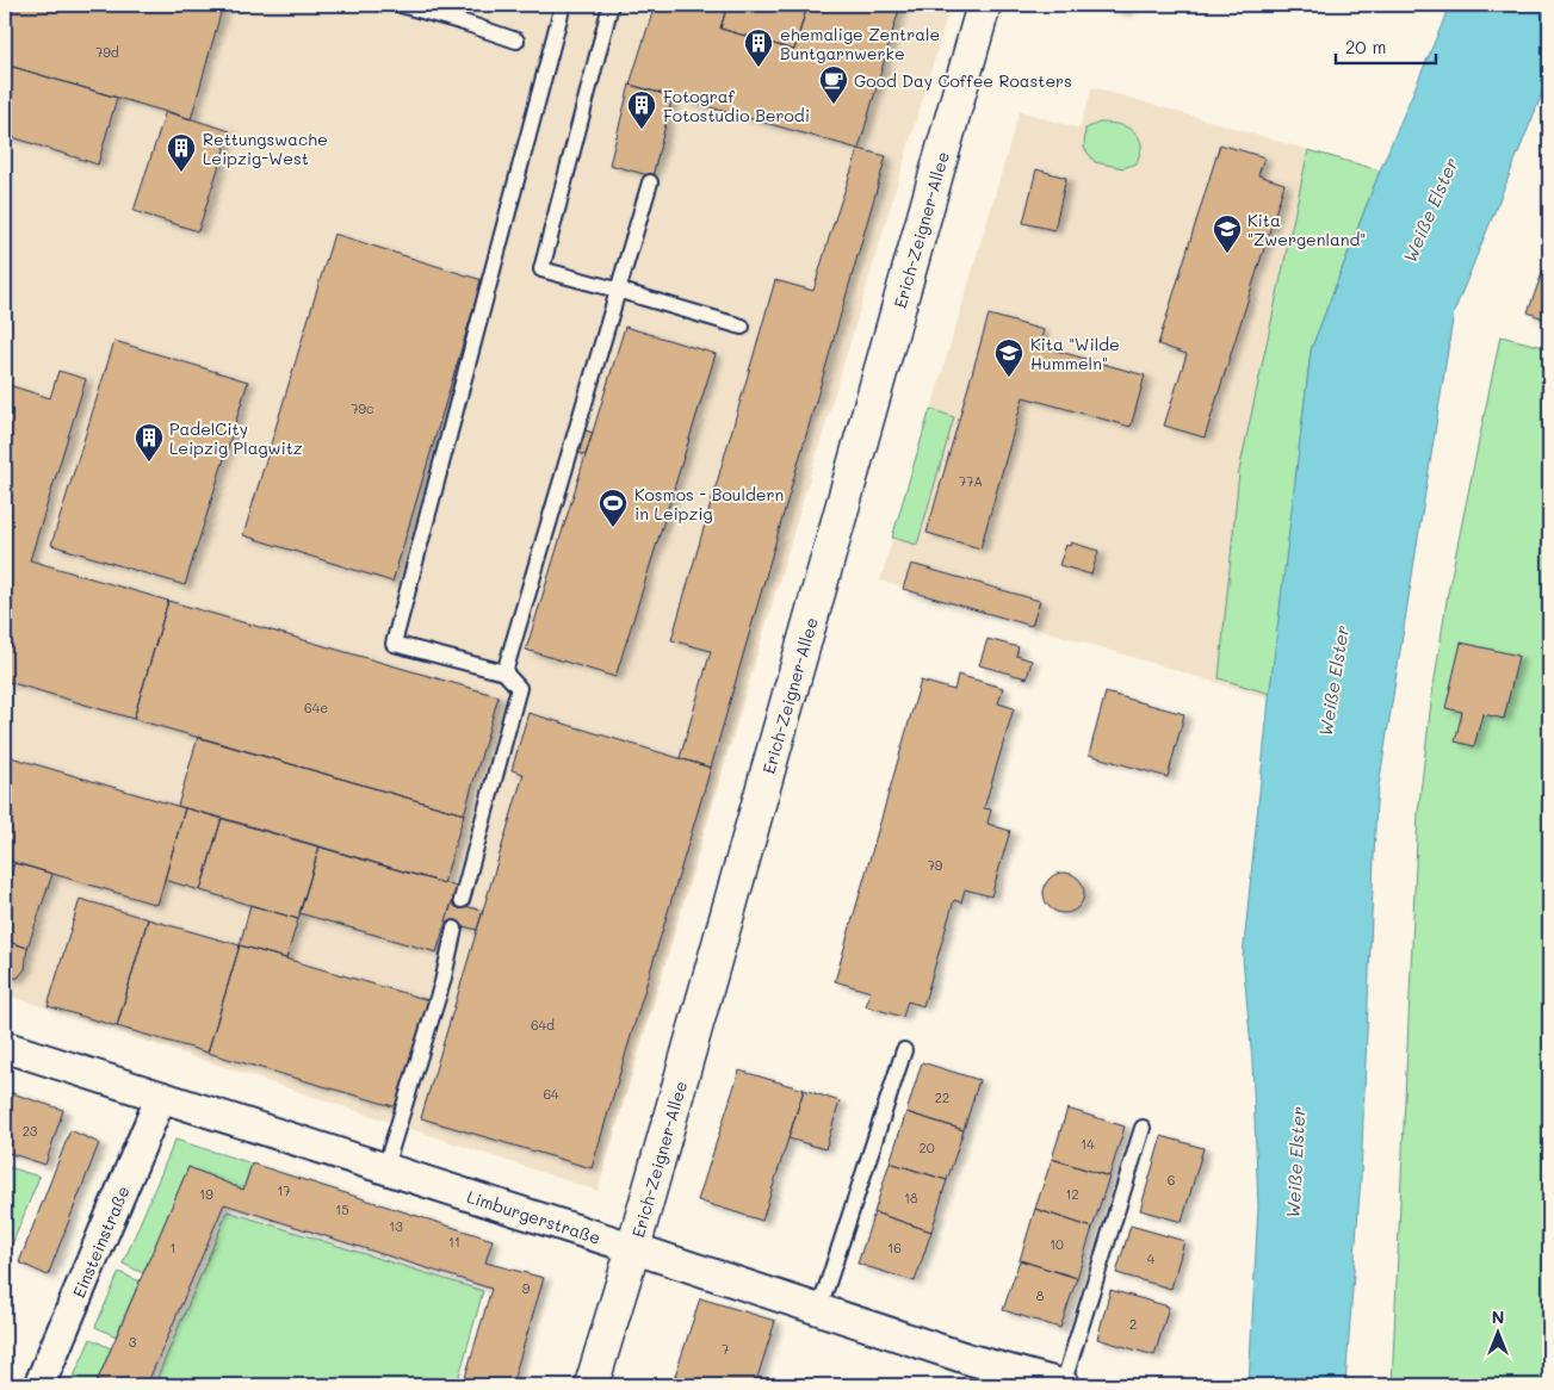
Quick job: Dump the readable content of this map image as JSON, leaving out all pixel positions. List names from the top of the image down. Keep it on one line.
{"streets":{"street":["Erich-Zeigner-Allee","Limburgerstraße","Einsteinstraße"]},"crossings":[["Erich-Zeigner-Allee","Limburgerstraße"],["Limburgerstraße","Einsteinstraße"]],"water":["Weiße Elster"],"places":{"building":["ehemalige Zentrale Buntgarnwerke","Fotograf Fotostudio Berodi","Rettungswache Leipzig-West","PadelCity Leipzig Plagwitz"],"cafe":["Good Day Coffee Roasters"],"school or university":["Kita \"Zwergenland\"","Kita \"Wilde Hummeln\""],"sports":["Kosmos - Bouldern in Leipzig"]},"house_numbers":["79d","79c","77A","64e","79","64d","64","22","23","14","20","6","17","19","12","18","15","13","11","10","1","16","4","9","8","2","3","7"],"scale_bar":"20 m","north":"top"}
